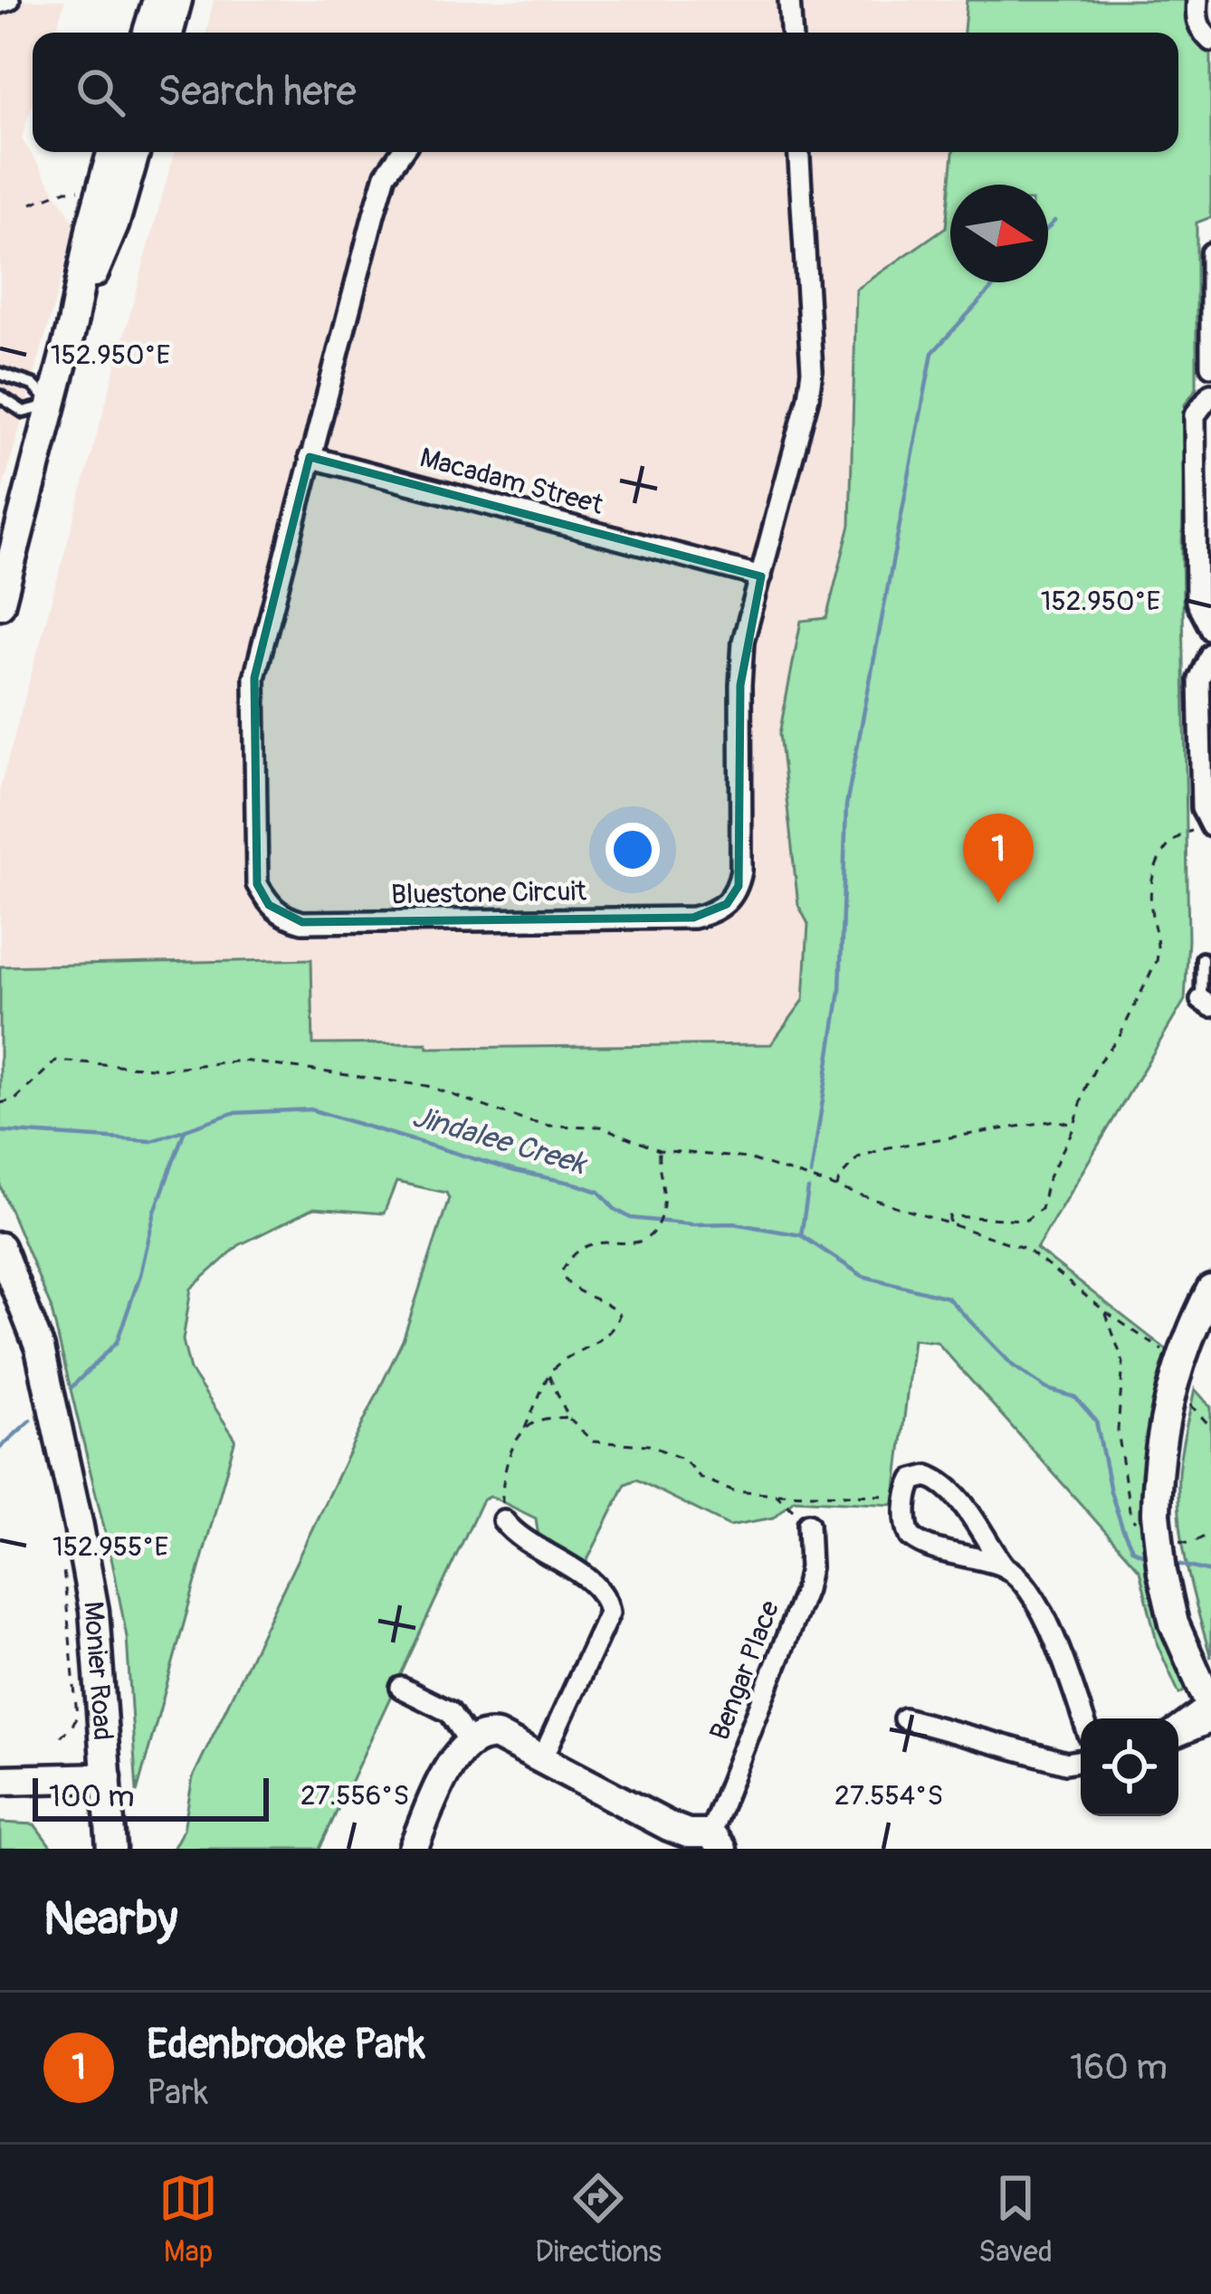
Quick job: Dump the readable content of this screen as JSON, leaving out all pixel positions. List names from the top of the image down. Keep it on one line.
{"streets":{"main road":["Monier Road"],"street":["Macadam Street","Bluestone Circuit","Bengar Place"]},"crossings":[["Macadam Street","Bluestone Circuit"]],"water":["Jindalee Creek"],"scale_bar":"100 m","north":"right","page":{"search":"Search here","pins":"1","scale":"100 m","heading":"Nearby","list":[{"mark":"1","name":"Edenbrooke Park","note":"Park","value":"160 m"}],"nav":["Map","Directions","Saved"]},"coordinates":["152.950°E","152.955°E","27.556°S","27.554°S"]}
